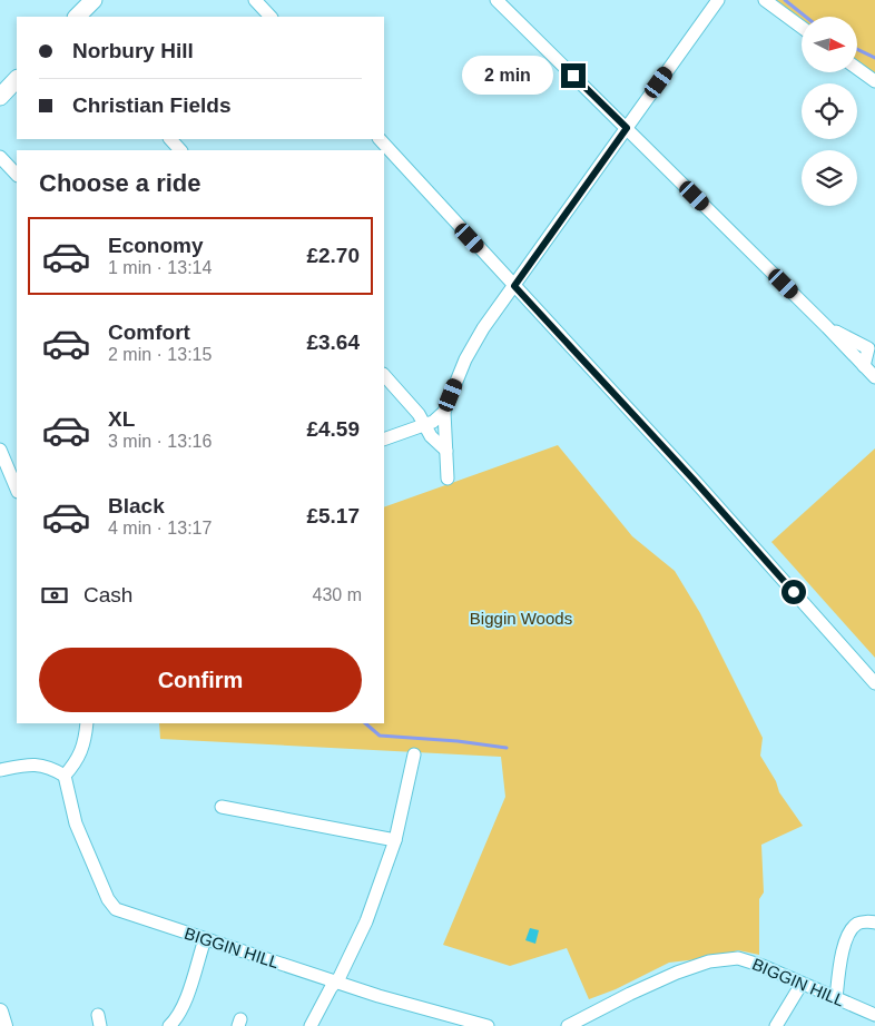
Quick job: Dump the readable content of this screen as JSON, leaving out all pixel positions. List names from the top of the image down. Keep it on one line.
{"streets":{"street":["BIGGIN HILL"]},"parks":["Biggin Woods"],"north":"right","page":{"banner":["Norbury Hill","Christian Fields"],"bubble":"2 min","heading":"Choose a ride","list":[{"name":"Economy","note":"1 min · 13:14","value":"£2.70"},{"name":"Comfort","note":"2 min · 13:15","value":"£3.64"},{"name":"XL","note":"3 min · 13:16","value":"£4.59"},{"name":"Black","note":"4 min · 13:17","value":"£5.17"}],"pay":["Cash","430 m"],"buttons":"Confirm"}}
